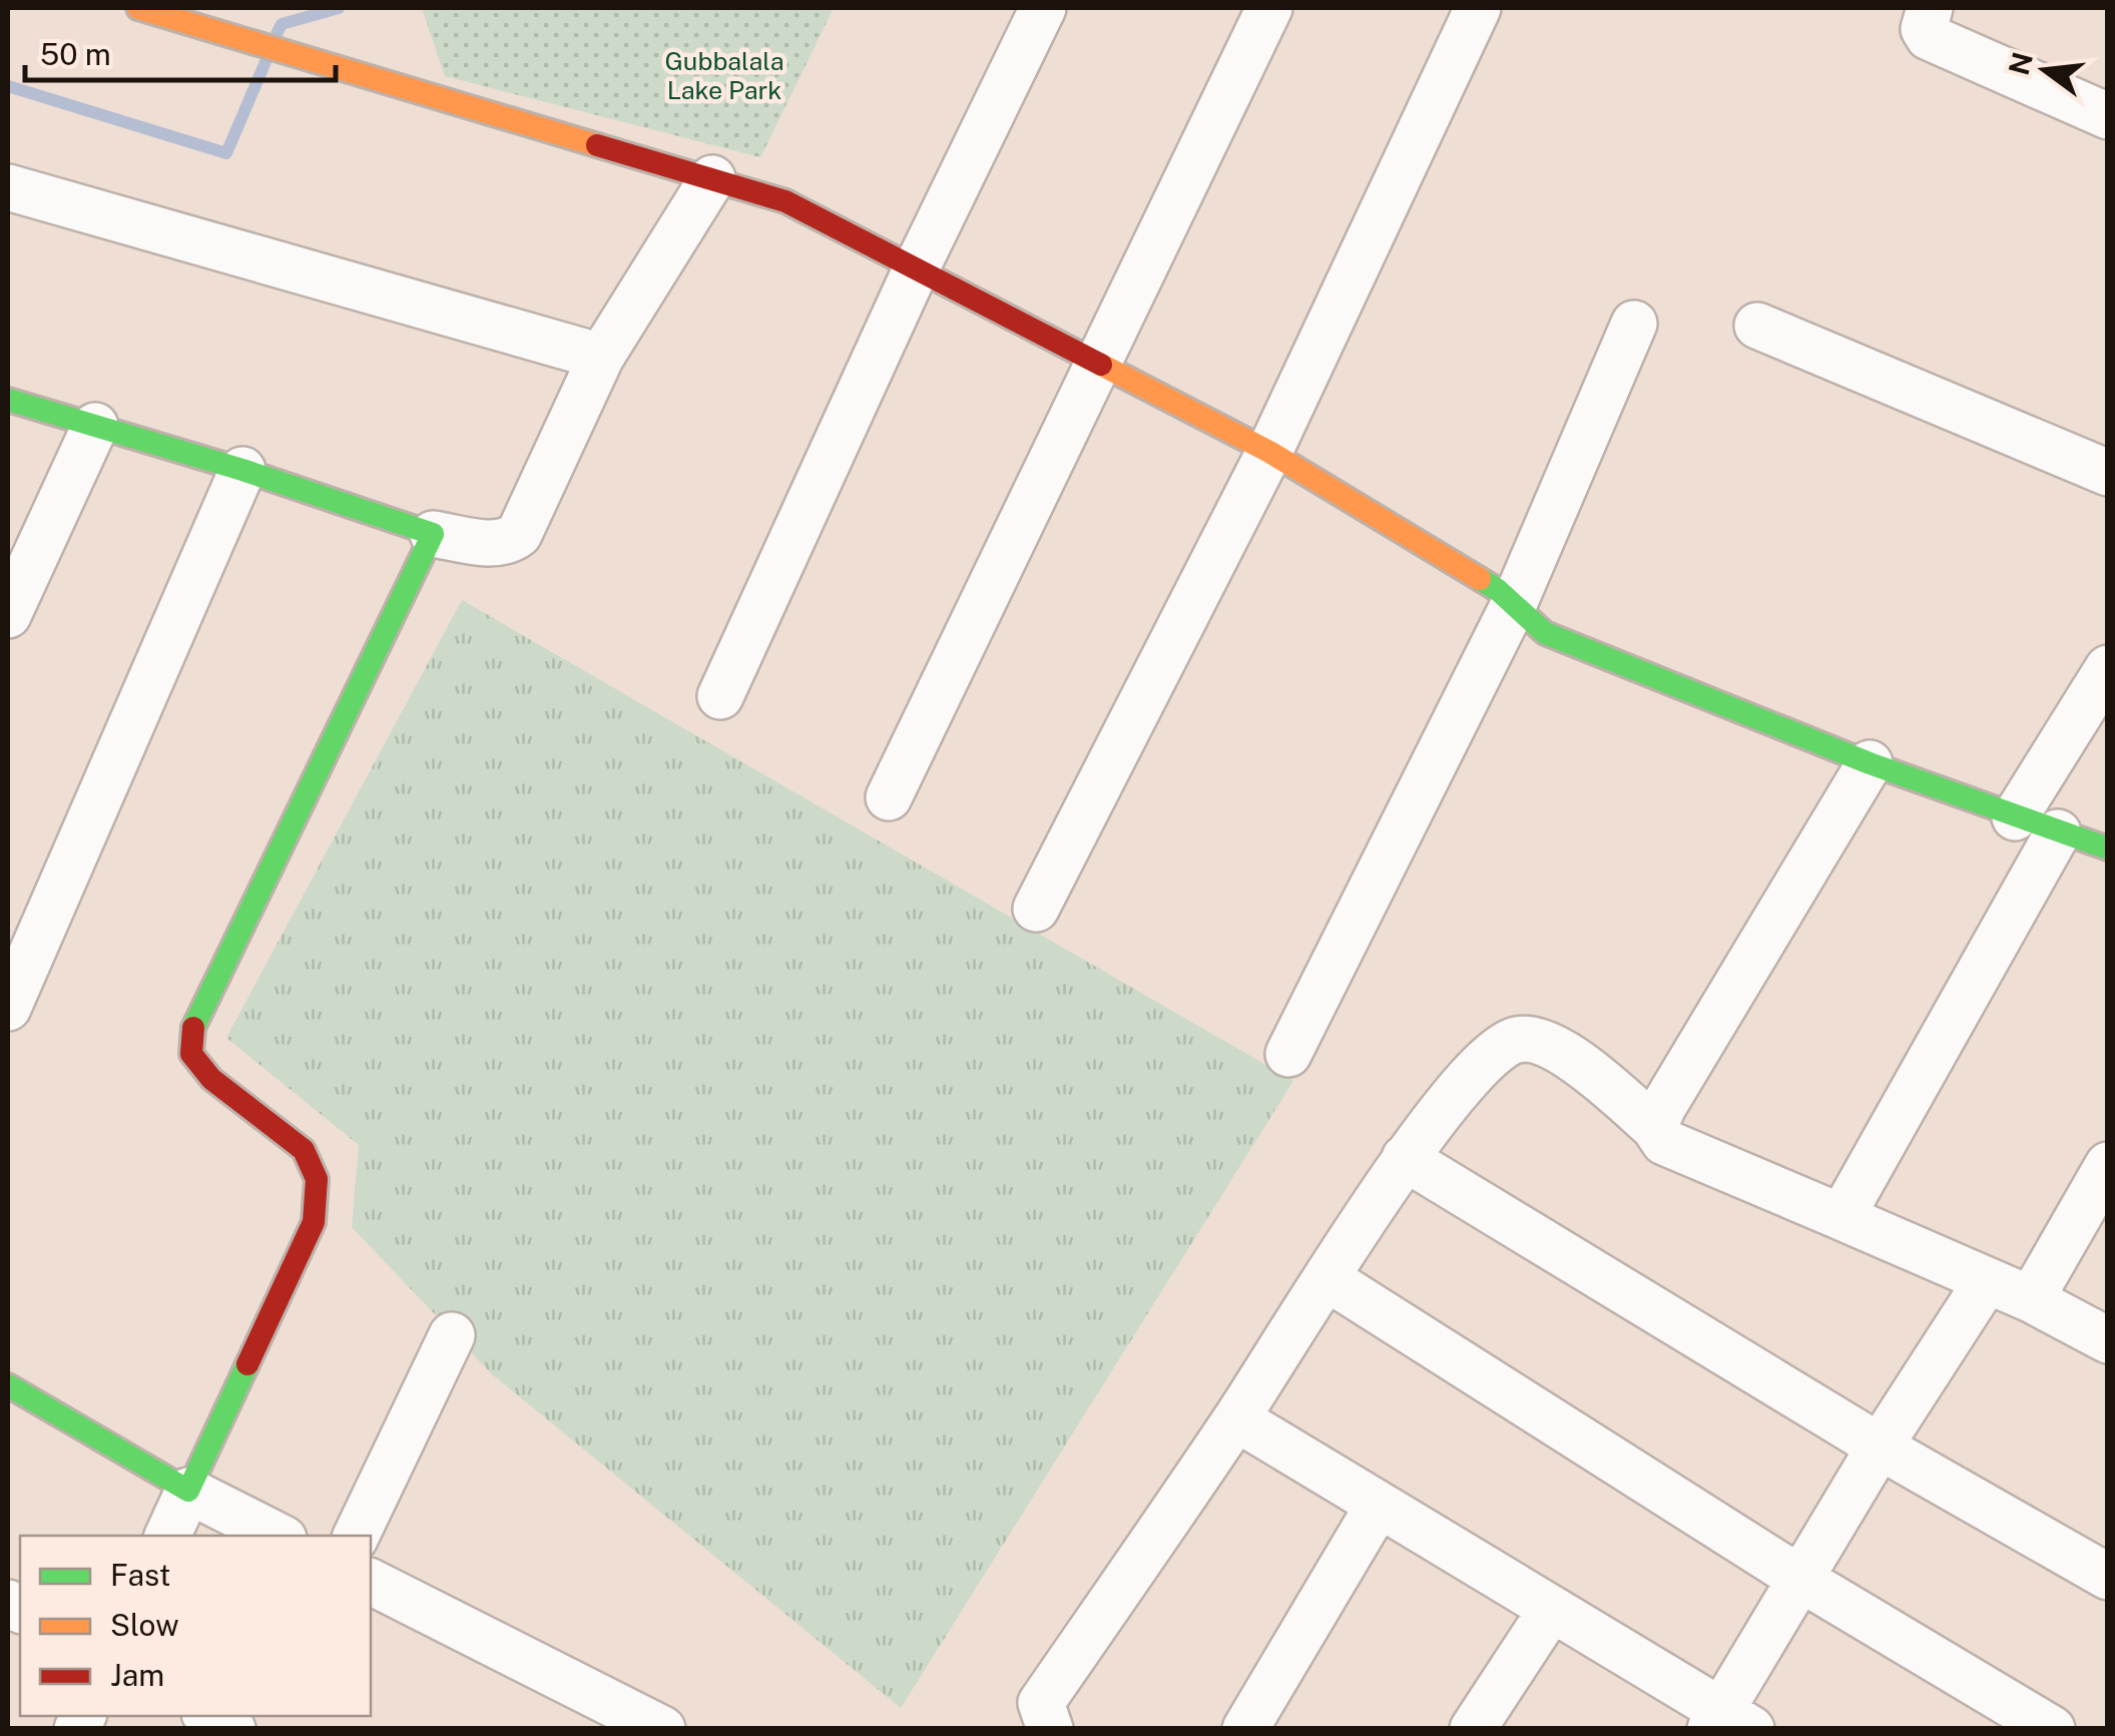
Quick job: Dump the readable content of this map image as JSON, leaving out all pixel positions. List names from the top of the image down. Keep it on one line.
{"parks":["Gubbalala Lake Park"],"legend":["Fast","Slow","Jam"],"scale_bar":"50 m","north":"left"}
